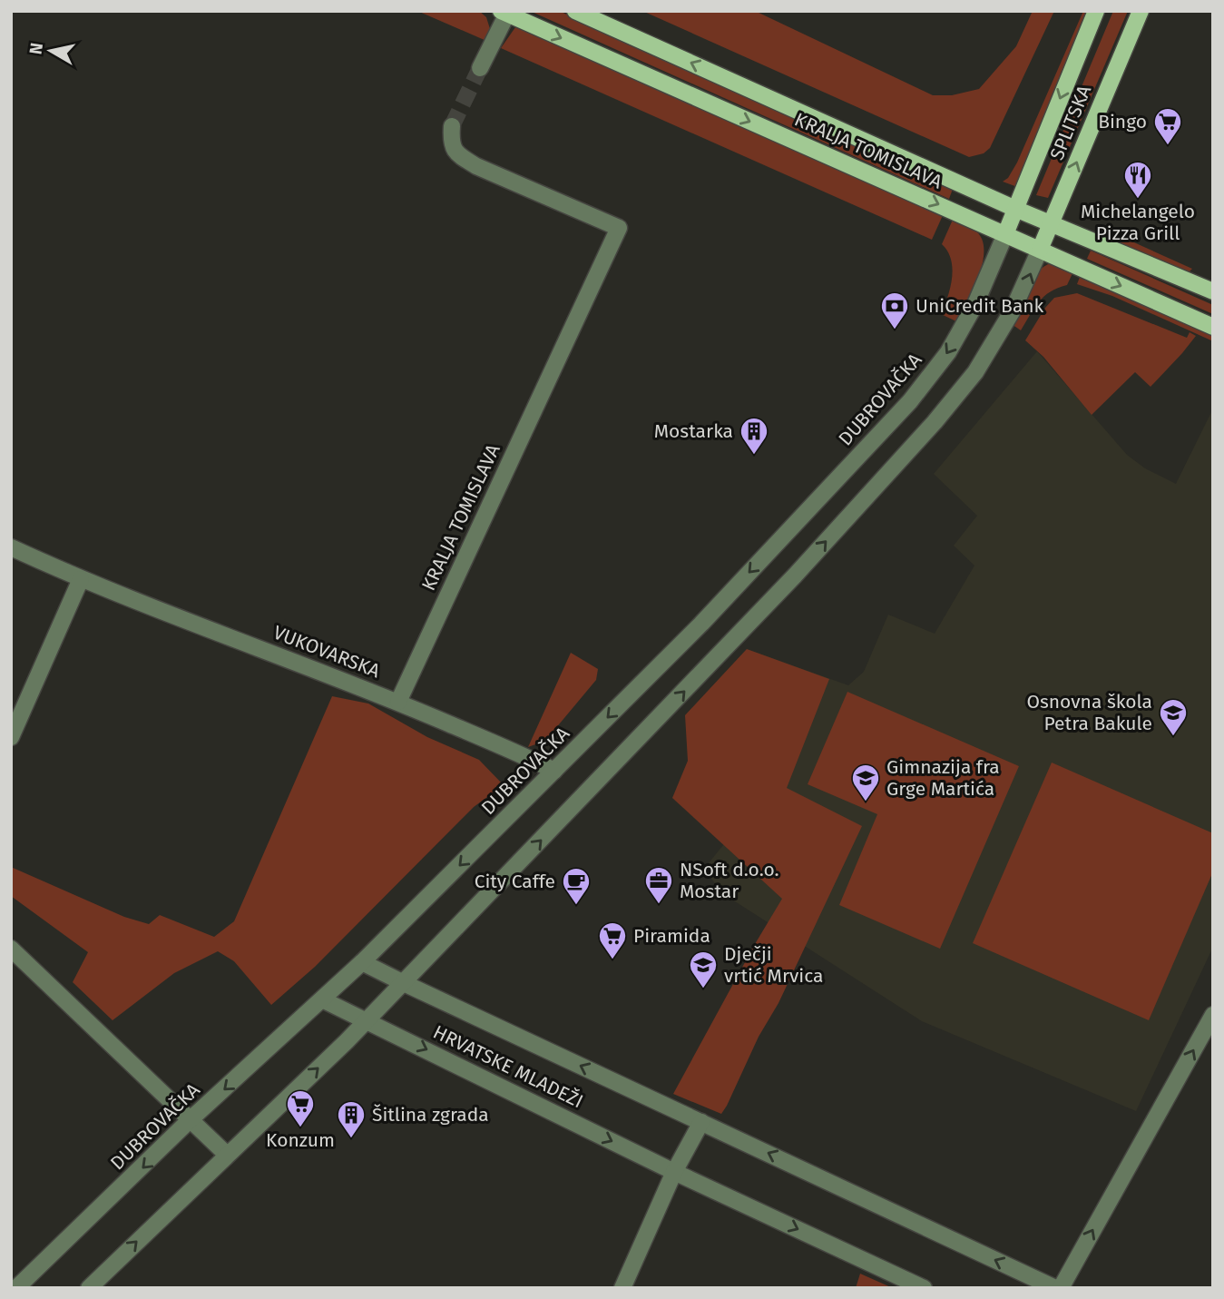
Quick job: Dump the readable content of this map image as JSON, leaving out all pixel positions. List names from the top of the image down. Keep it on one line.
{"streets":{"main road":["SPLITSKA","KRALJA TOMISLAVA"],"street":["DUBROVAČKA","VUKOVARSKA","HRVATSKE MLADEŽI"]},"crossings":[["SPLITSKA","KRALJA TOMISLAVA"],["SPLITSKA","DUBROVAČKA"],["KRALJA TOMISLAVA","DUBROVAČKA"],["KRALJA TOMISLAVA","VUKOVARSKA"],["DUBROVAČKA","VUKOVARSKA"],["DUBROVAČKA","HRVATSKE MLADEŽI"]],"places":{"supermarket":["Bingo","Piramida","Konzum"],"restaurant":["Michelangelo Pizza Grill"],"bank":["UniCredit Bank"],"building":["Mostarka","Šitlina zgrada"],"school or university":["Osnovna škola Petra Bakule","Gimnazija fra Grge Martića","Dječji vrtić Mrvica"],"office":["NSoft d.o.o. Mostar"],"cafe":["City Caffe"]},"north":"left"}
